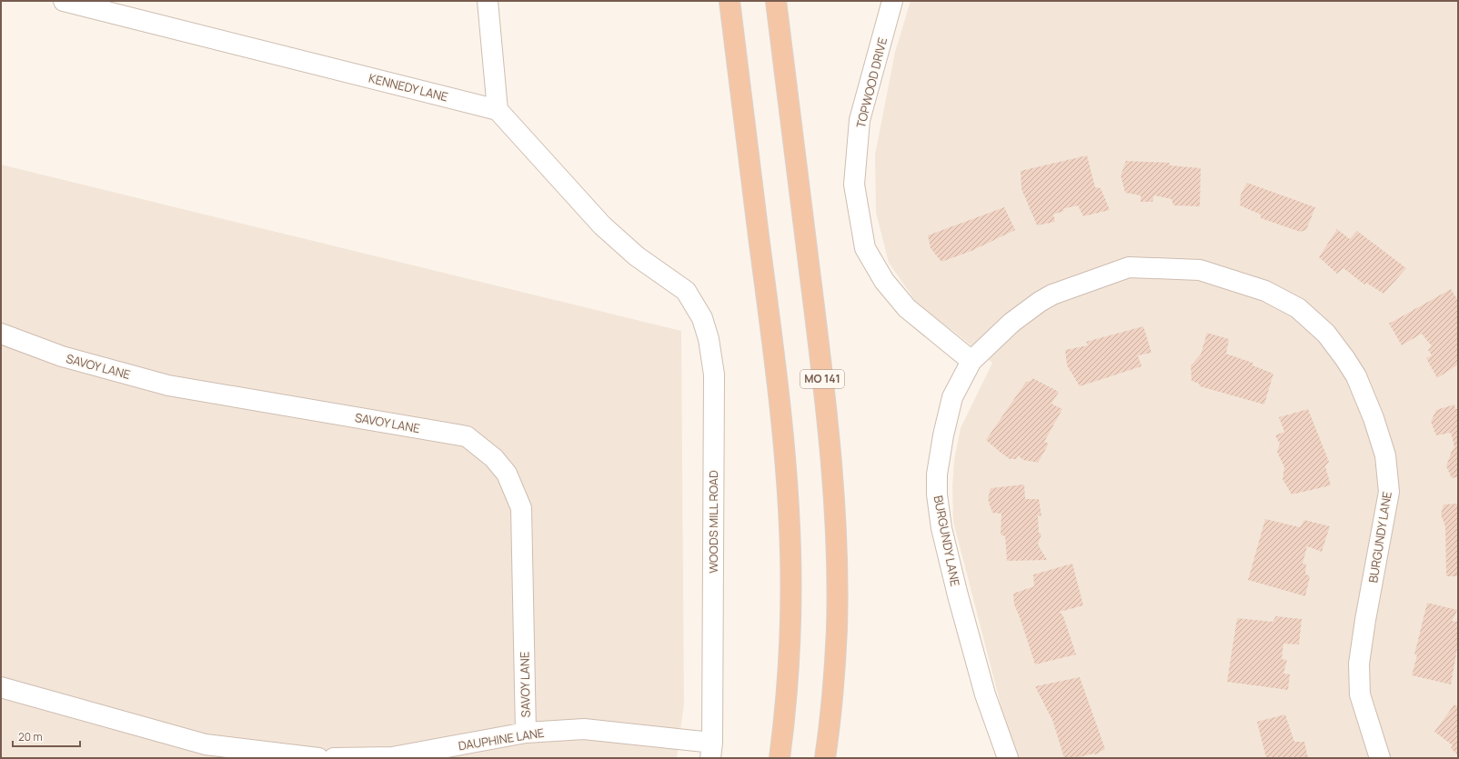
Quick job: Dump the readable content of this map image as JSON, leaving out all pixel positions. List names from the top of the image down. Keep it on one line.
{"streets":{"highway":["MO 141"],"street":["TOPWOOD DRIVE","KENNEDY LANE","SAVOY LANE","WOODS MILL ROAD","BURGUNDY LANE","DAUPHINE LANE"]},"crossings":[["TOPWOOD DRIVE","BURGUNDY LANE"],["KENNEDY LANE","WOODS MILL ROAD"],["SAVOY LANE","DAUPHINE LANE"],["WOODS MILL ROAD","DAUPHINE LANE"]],"scale_bar":"20 m"}
